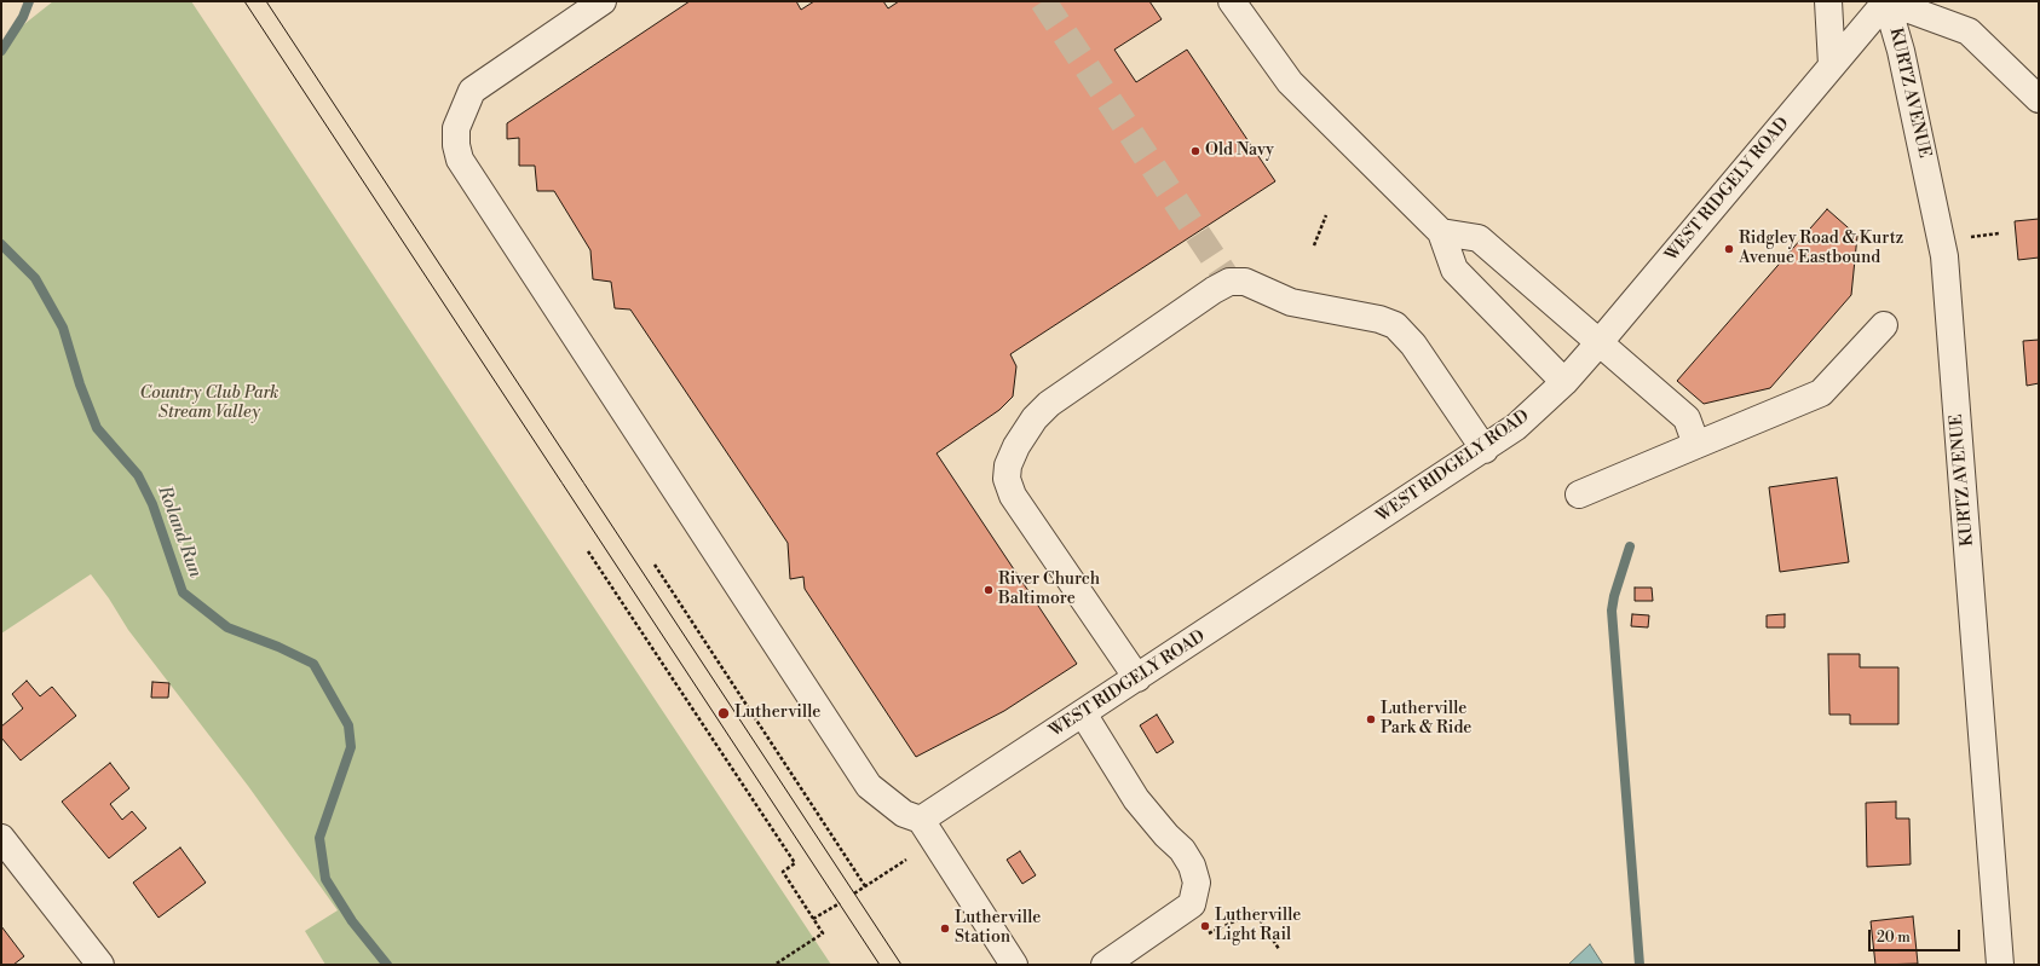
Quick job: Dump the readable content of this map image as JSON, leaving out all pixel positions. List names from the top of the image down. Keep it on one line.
{"streets":{"street":["KURTZ AVENUE","WEST RIDGELY ROAD"]},"crossings":[["KURTZ AVENUE","WEST RIDGELY ROAD"]],"water":["Roland Run"],"parks":["Country Club Park Stream Valley"],"places":["Old Navy","Ridgley Road & Kurtz Avenue Eastbound","River Church Baltimore","Lutherville","Lutherville Park & Ride","Lutherville Light Rail","Lutherville Station"],"scale_bar":"20 m"}
